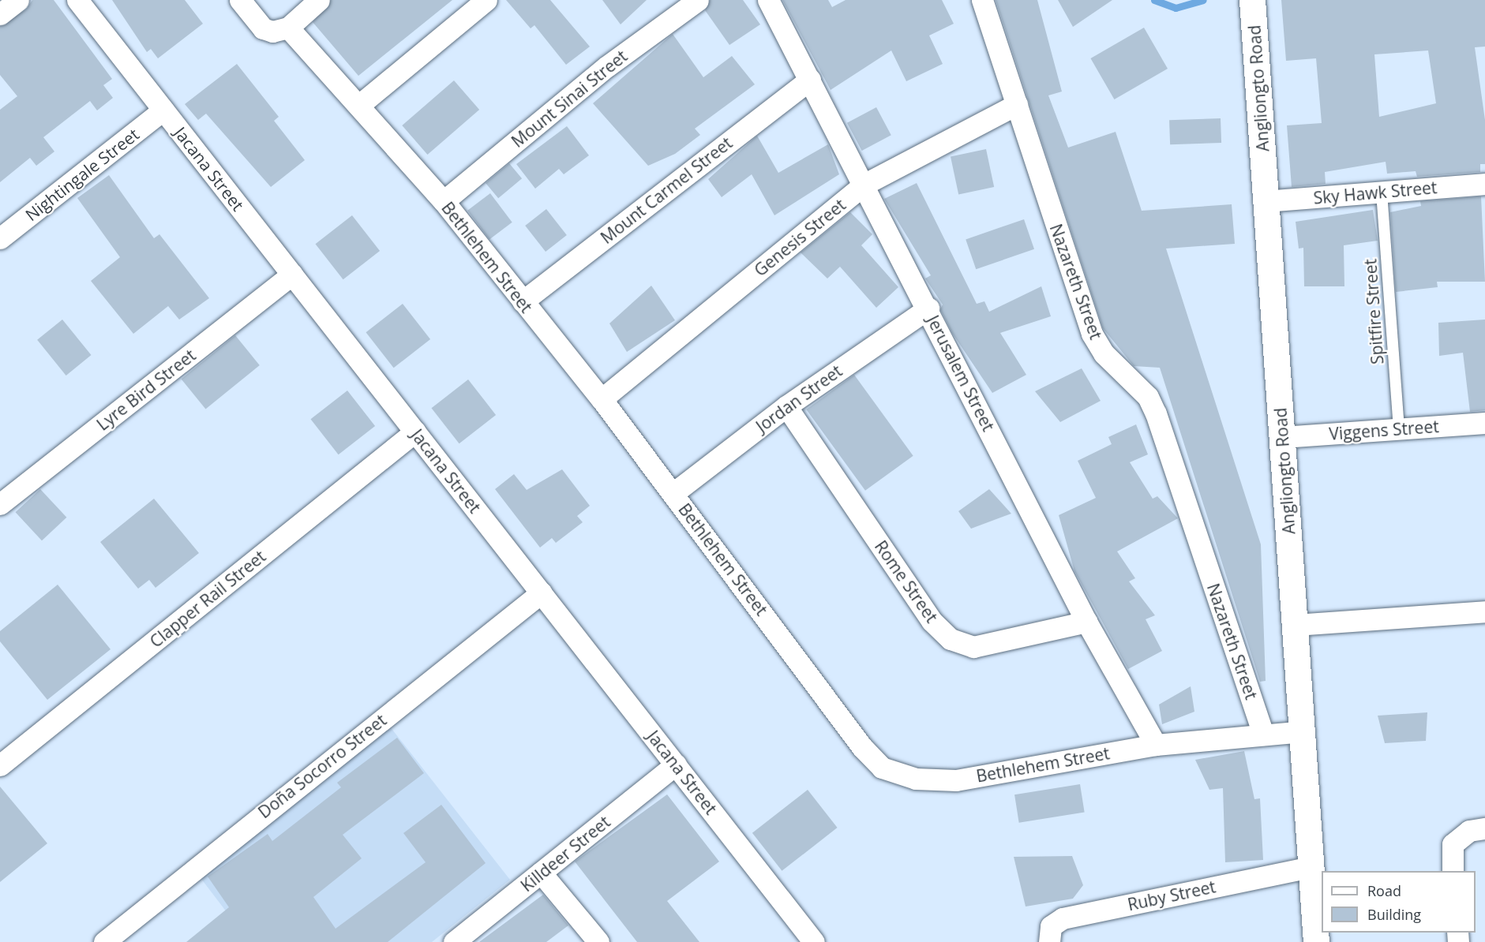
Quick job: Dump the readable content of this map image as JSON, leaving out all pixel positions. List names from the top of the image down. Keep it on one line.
{"streets":{"main road":["Angliongto Road"],"street":["Mount Sinai Street","Jacana Street","Nightingale Street","Mount Carmel Street","Sky Hawk Street","Genesis Street","Bethlehem Street","Nazareth Street","Jerusalem Street","Lyre Bird Street","Jordan Street","Viggens Street","Rome Street","Clapper Rail Street","Doña Socorro Street","Killdeer Street","Ruby Street"],"lane":["Spitfire Street"]},"crossings":[["Angliongto Road","Sky Hawk Street"],["Angliongto Road","Bethlehem Street"],["Angliongto Road","Viggens Street"],["Angliongto Road","Ruby Street"],["Mount Sinai Street","Bethlehem Street"],["Jacana Street","Nightingale Street"],["Jacana Street","Lyre Bird Street"],["Jacana Street","Clapper Rail Street"],["Jacana Street","Doña Socorro Street"],["Jacana Street","Killdeer Street"],["Mount Carmel Street","Bethlehem Street"],["Mount Carmel Street","Jerusalem Street"],["Sky Hawk Street","Spitfire Street"],["Genesis Street","Bethlehem Street"],["Genesis Street","Nazareth Street"],["Genesis Street","Jerusalem Street"],["Bethlehem Street","Nazareth Street"],["Bethlehem Street","Jerusalem Street"],["Bethlehem Street","Jordan Street"],["Spitfire Street","Viggens Street"],["Jerusalem Street","Jordan Street"],["Jerusalem Street","Rome Street"],["Jordan Street","Rome Street"]],"legend":["Road","Building"]}
